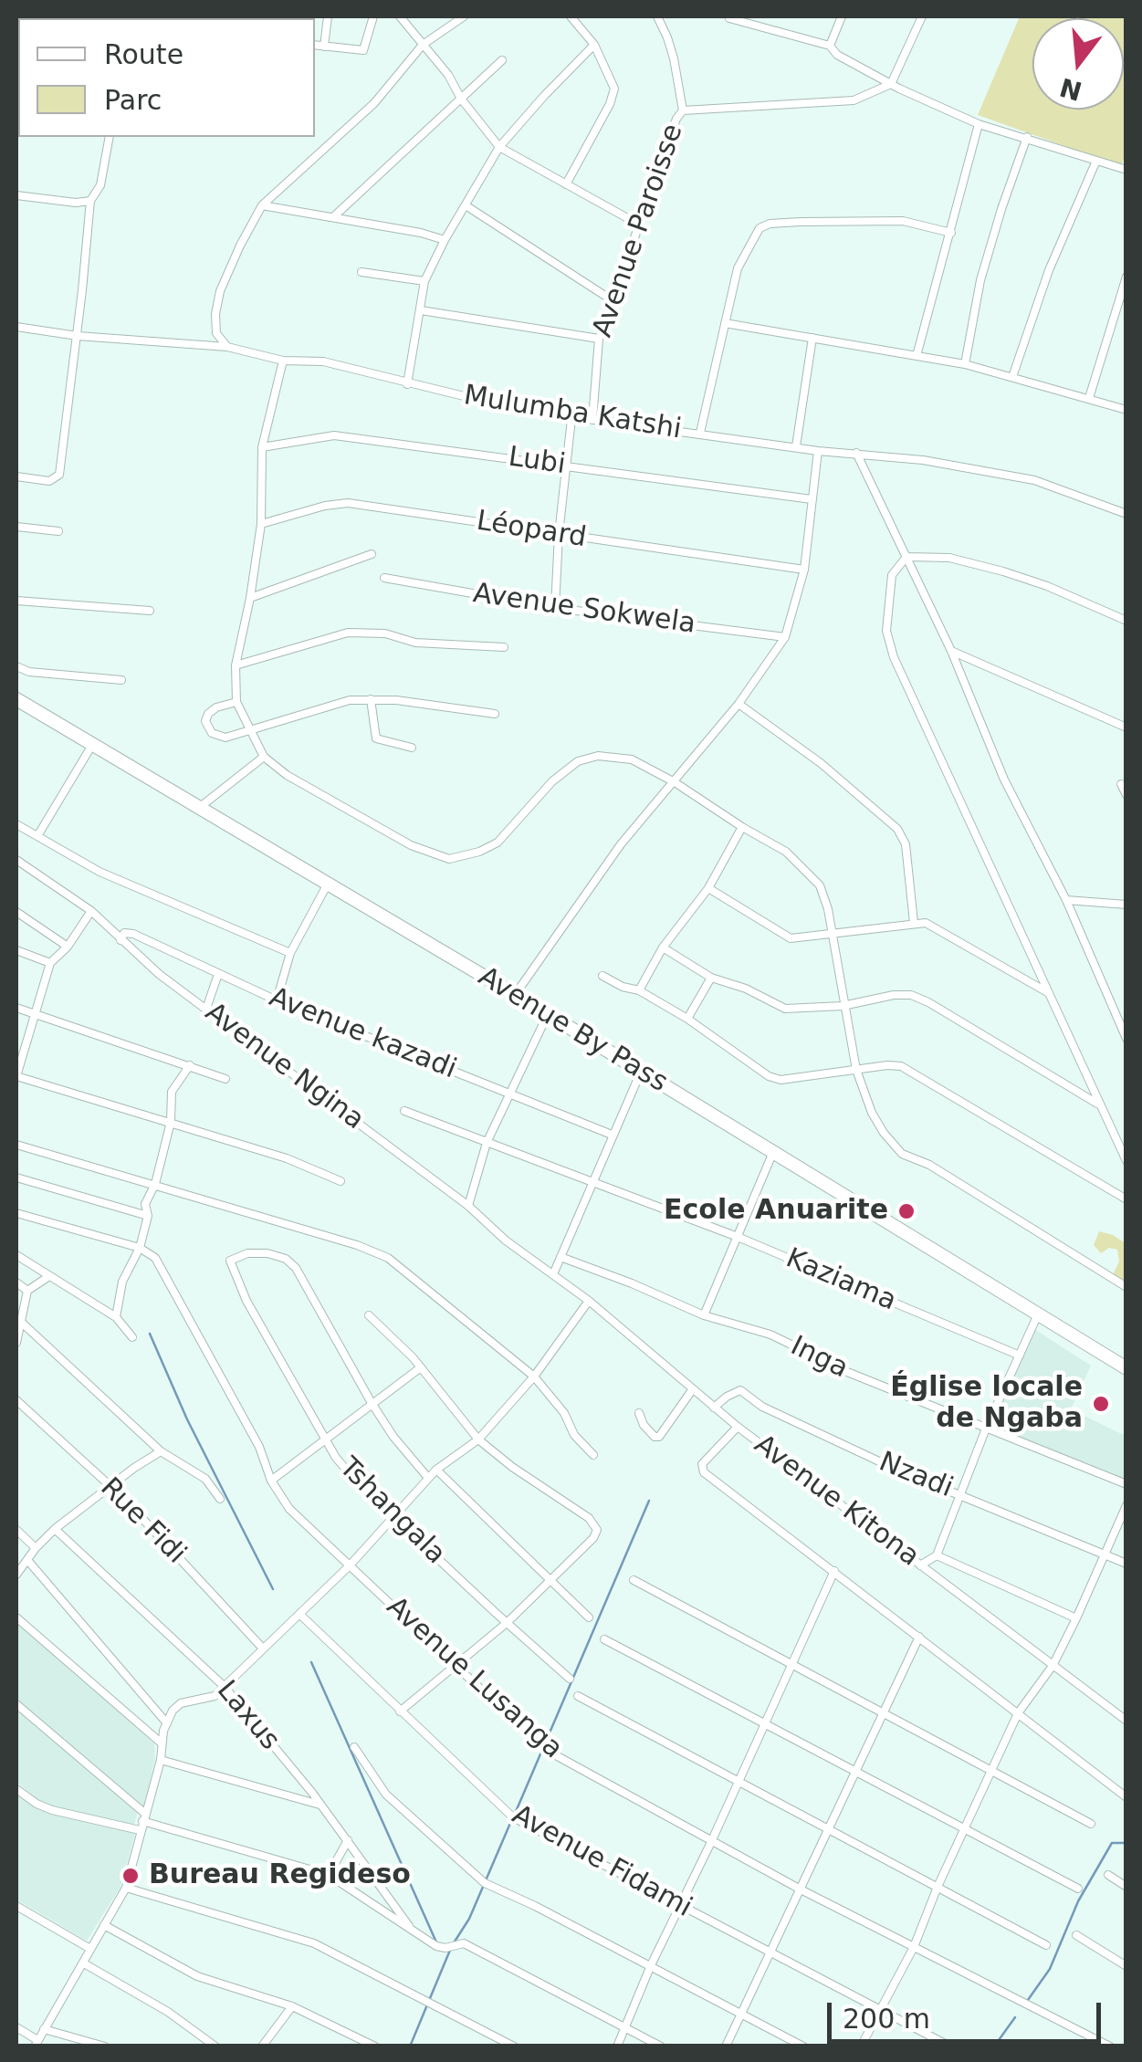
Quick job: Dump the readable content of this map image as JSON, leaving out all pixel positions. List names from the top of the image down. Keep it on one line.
{"streets":{"highway":["Avenue By Pass"],"street":["Avenue Paroisse","Mulumba Katshi","Lubi","Léopard","Avenue Sokwela","Avenue kazadi","Avenue Ngina","Kaziama","Inga","Nzadi","Avenue Kitona","Tshangala","Rue Fidi","Avenue Lusanga","Laxus","Avenue Fidami"]},"crossings":[["Avenue Paroisse","Mulumba Katshi"],["Avenue kazadi","Avenue Ngina"],["Avenue Ngina","Avenue Kitona"],["Nzadi","Avenue Kitona"]],"places":["Ecole Anuarite","Église locale de Ngaba","Bureau Regideso"],"legend":["Route","Parc"],"scale_bar":"200 m","north":"bottom"}
